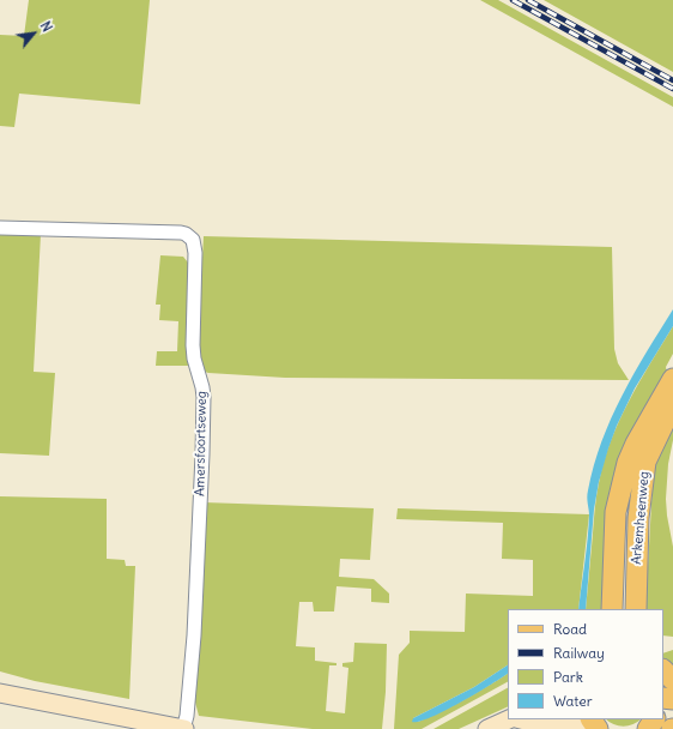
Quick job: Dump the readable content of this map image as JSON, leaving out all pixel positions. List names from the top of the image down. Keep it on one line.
{"streets":{"main road":["Amersfoortseweg","Arkemheenweg"]},"legend":["Road","Railway","Park","Water"],"north":"top right"}
